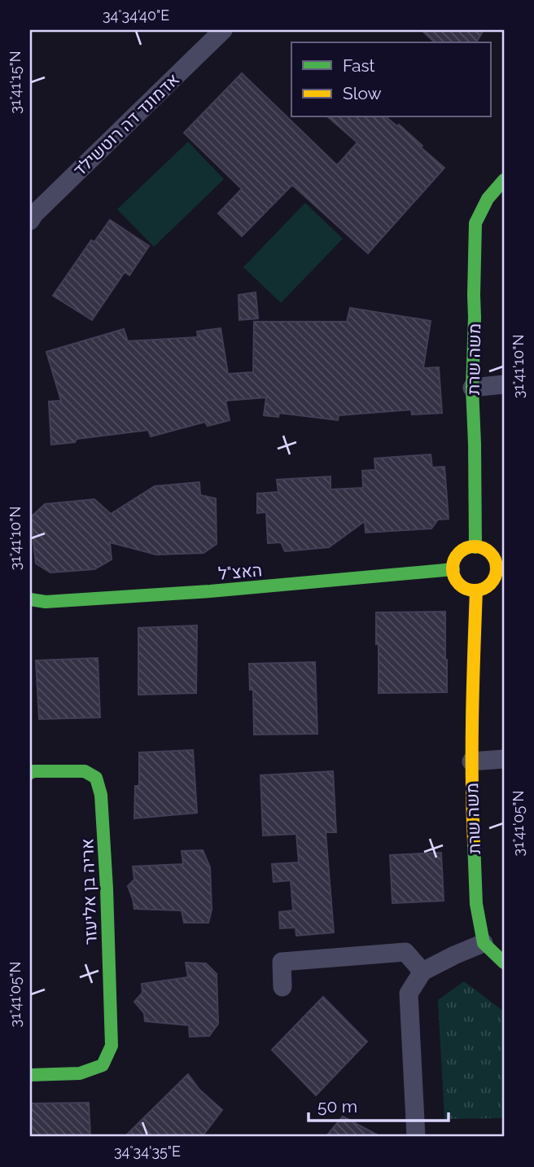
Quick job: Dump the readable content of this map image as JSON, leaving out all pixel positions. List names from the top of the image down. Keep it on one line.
{"streets":{"street":["אדמונד דה רוטשילד","משה שרת","האצ\"ל","אריה בן אליעזר"]},"crossings":[["משה שרת","האצ\"ל"]],"legend":["Fast","Slow"],"scale_bar":"50 m","coordinates":["34°34'40\"E","31°41'15\"N","31°41'10\"N","31°41'05\"N","34°34'35\"E"]}
